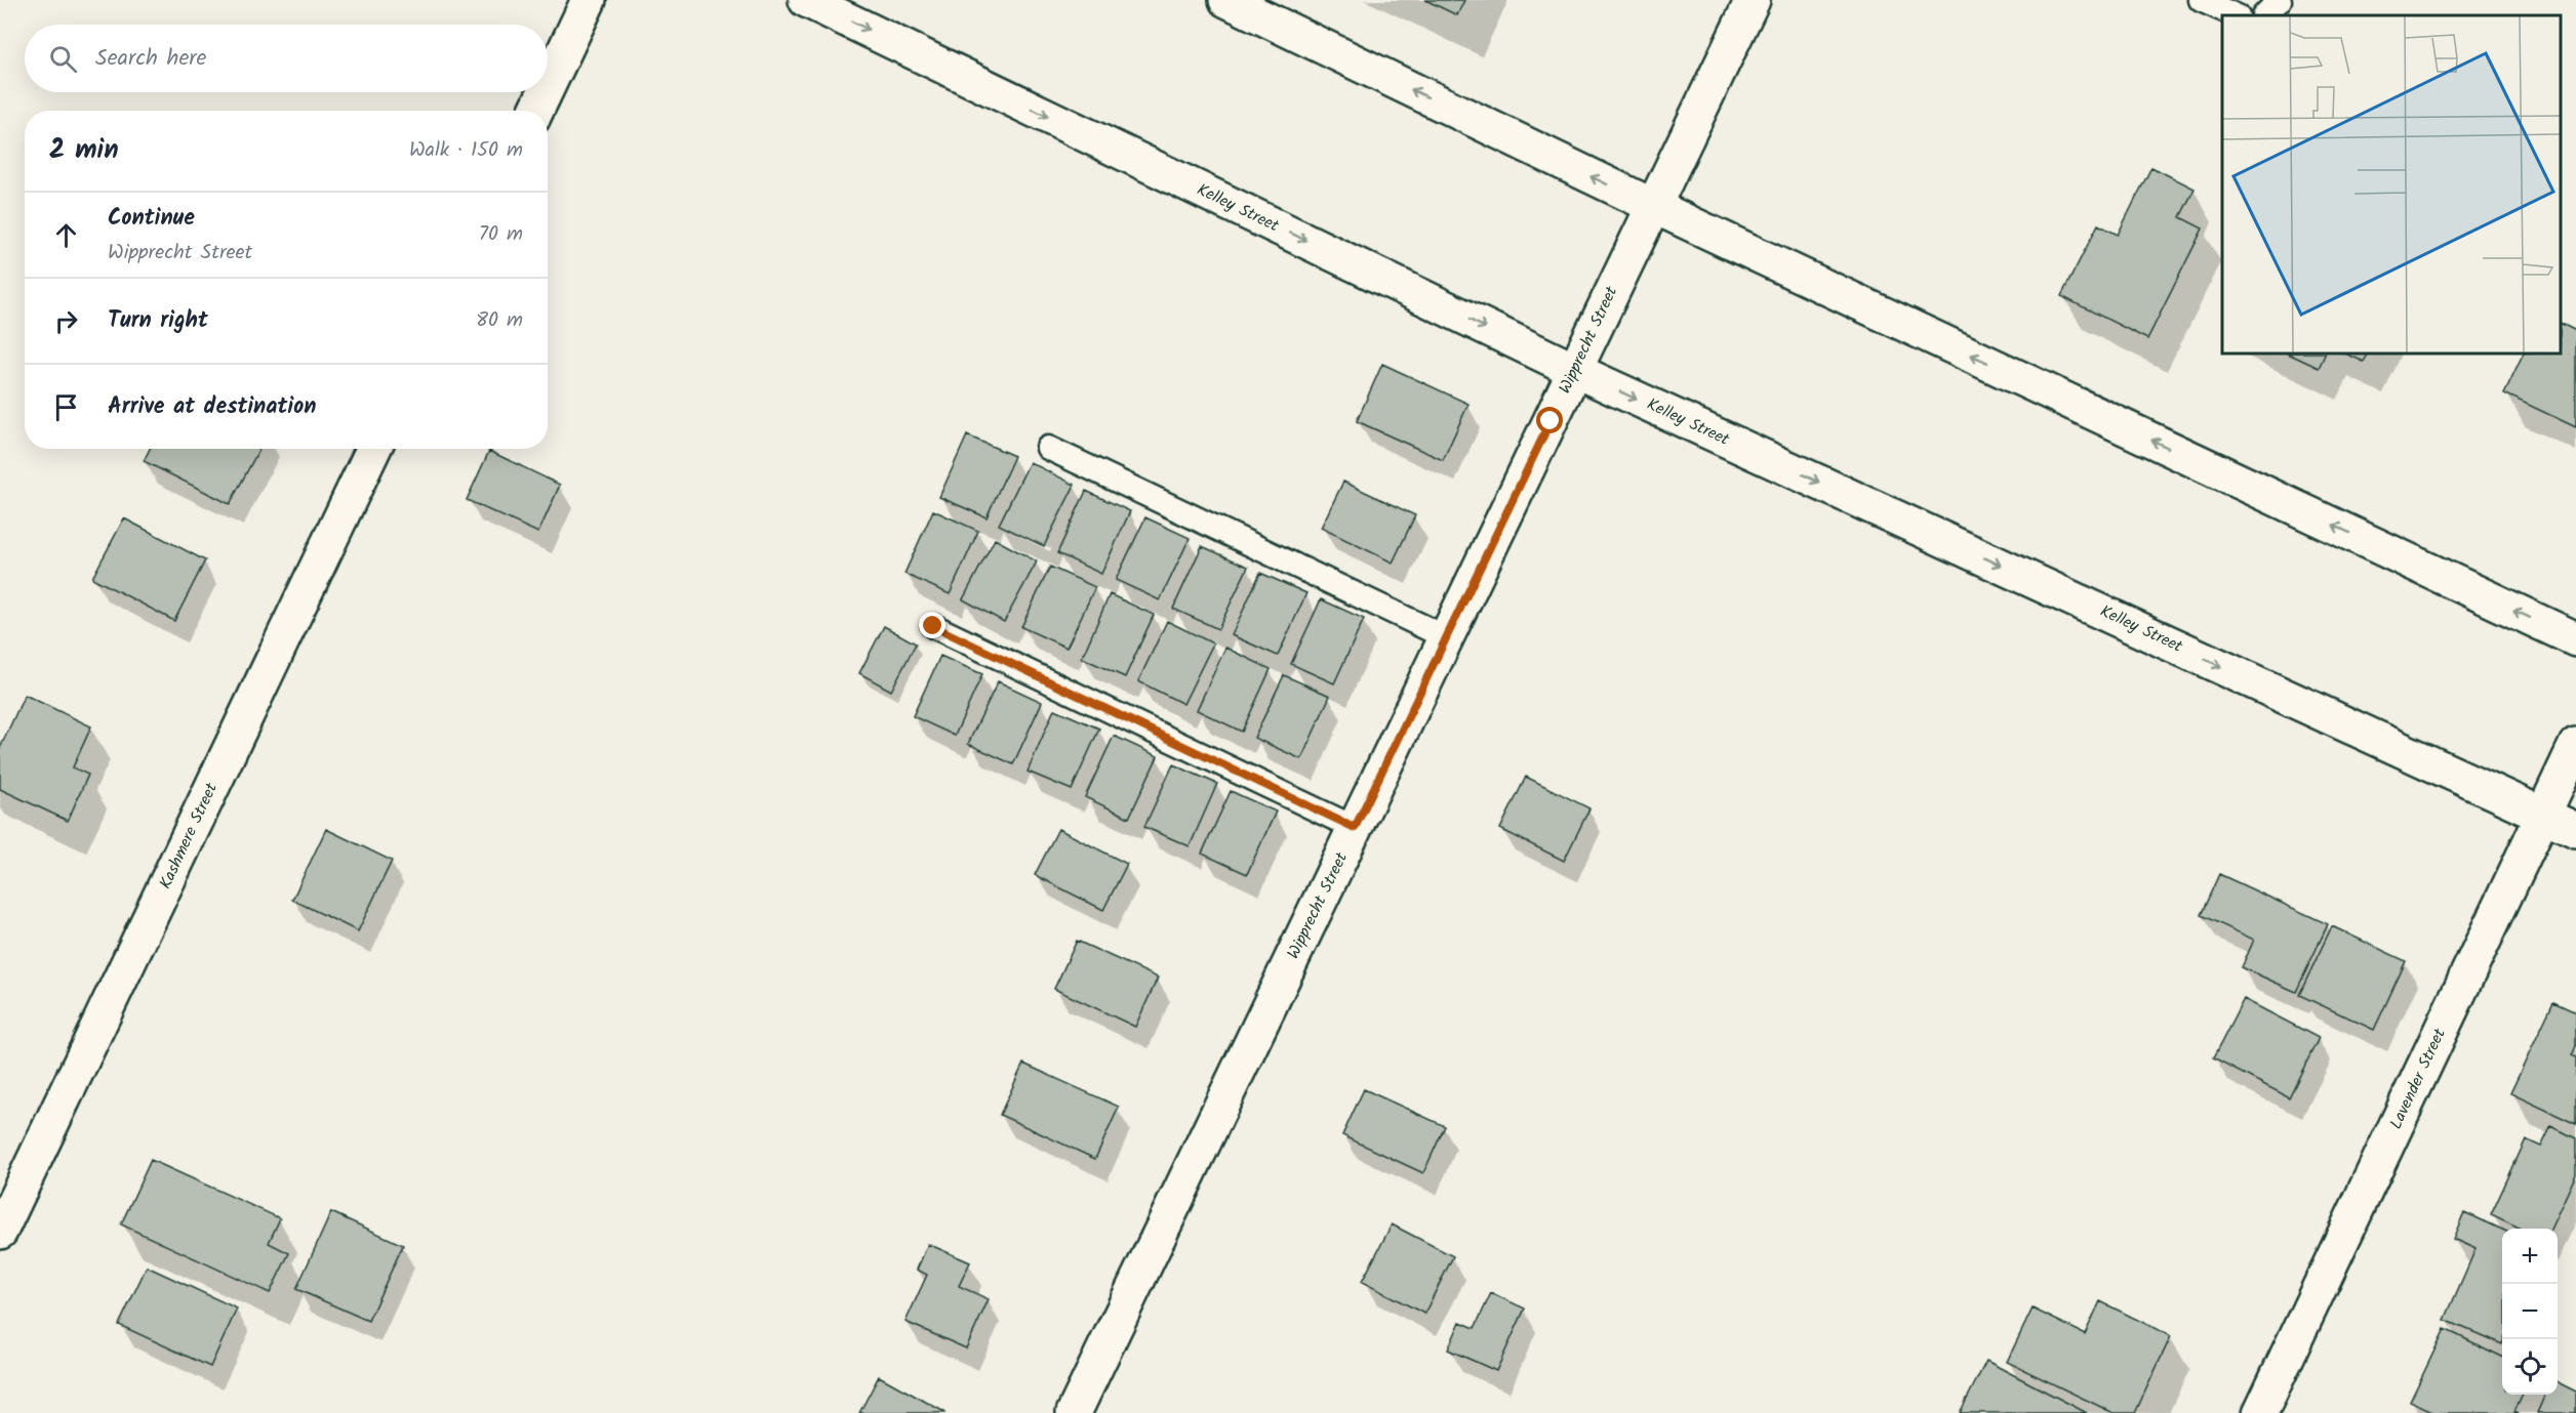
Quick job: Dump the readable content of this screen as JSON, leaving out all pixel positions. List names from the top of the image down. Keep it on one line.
{"streets":{"main road":["Kelley Street","Wipprecht Street","Kashmere Street","Lavender Street"]},"crossings":[["Kelley Street","Wipprecht Street"],["Kelley Street","Lavender Street"]],"page":{"search":"Search here","heading":["2 min","Walk · 150 m"],"list":[["Continue","Wipprecht Street","70 m"],["Turn right","80 m"],"Arrive at destination"],"map_buttons":["+","−"]}}
